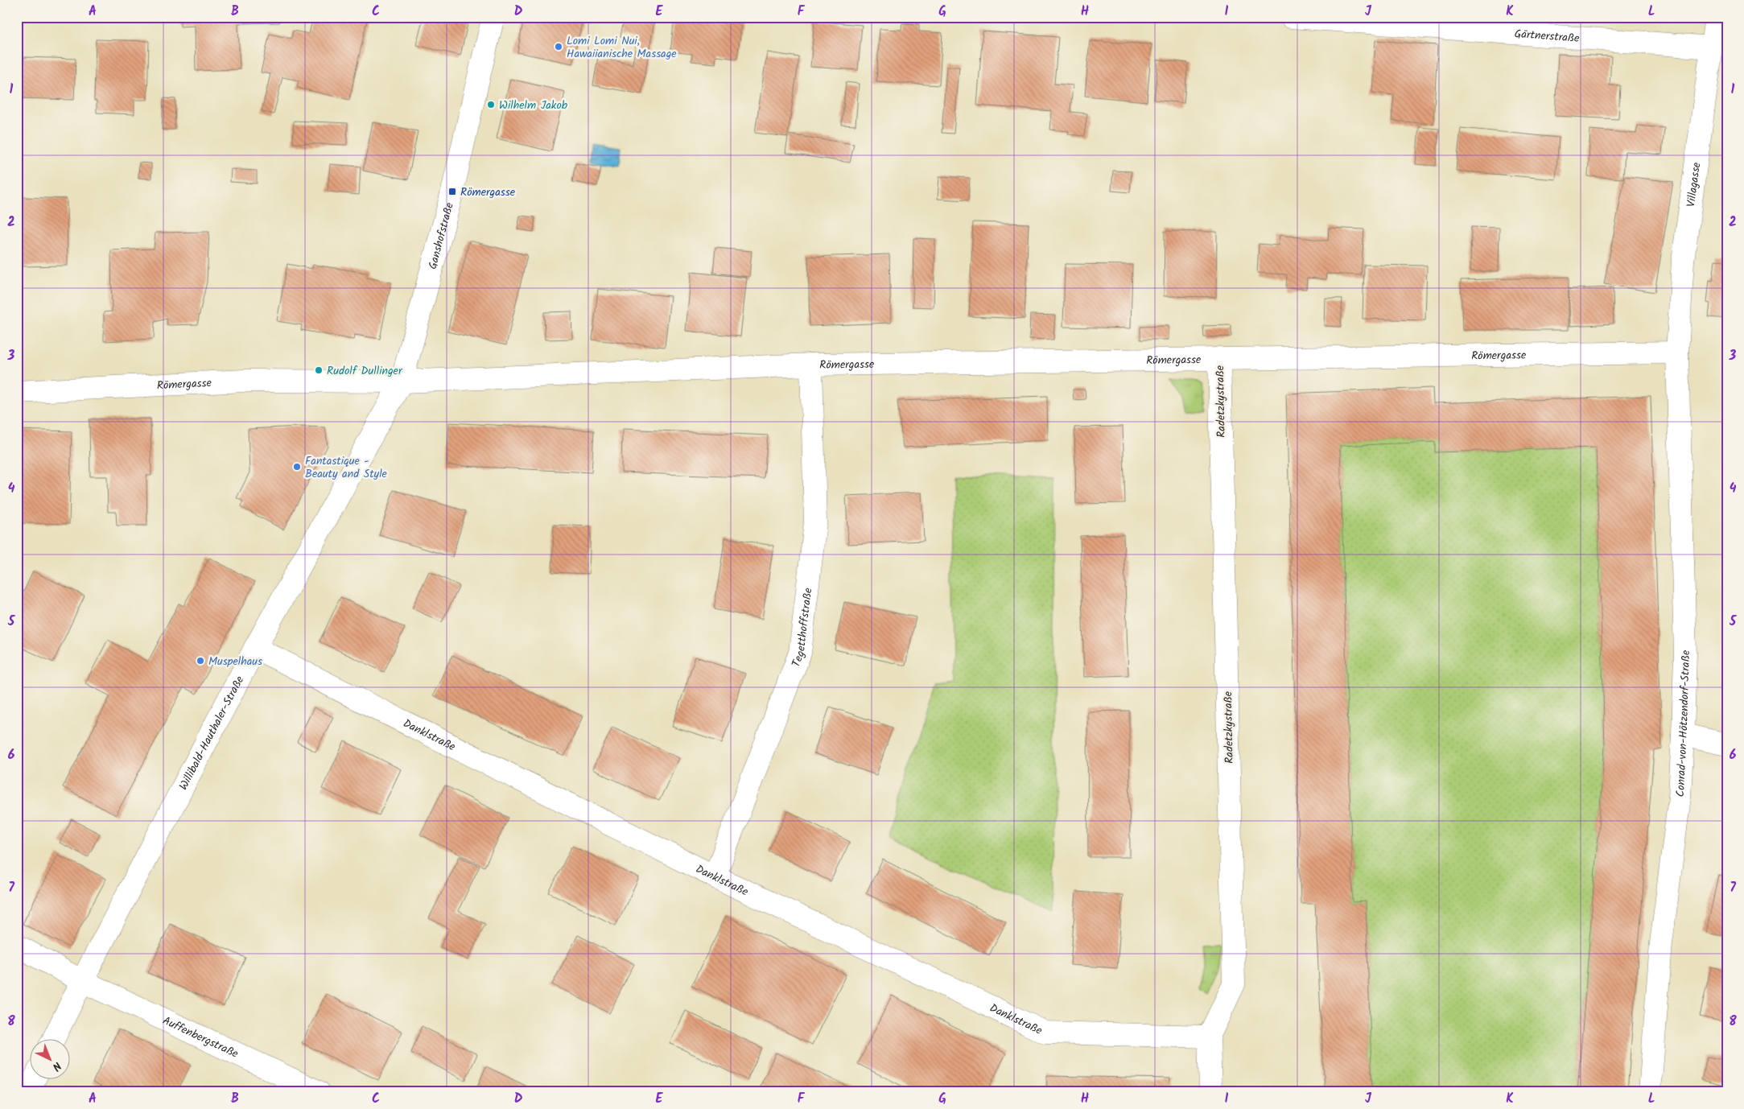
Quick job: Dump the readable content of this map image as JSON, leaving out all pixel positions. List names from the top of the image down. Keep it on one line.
{"streets":{"street":["Gärtnerstraße","Villagasse","Ganshofstraße","Römergasse","Radetzkystraße","Tegetthoffstraße","Conrad-von-Hötzendorf-Straße","Willibald-Hauthaler-Straße","Danklstraße","Auffenbergstraße"]},"crossings":[["Gärtnerstraße","Villagasse"],["Villagasse","Römergasse"],["Villagasse","Conrad-von-Hötzendorf-Straße"],["Ganshofstraße","Römergasse"],["Ganshofstraße","Willibald-Hauthaler-Straße"],["Römergasse","Radetzkystraße"],["Römergasse","Tegetthoffstraße"],["Römergasse","Conrad-von-Hötzendorf-Straße"],["Römergasse","Willibald-Hauthaler-Straße"],["Radetzkystraße","Danklstraße"],["Tegetthoffstraße","Danklstraße"],["Willibald-Hauthaler-Straße","Danklstraße"],["Willibald-Hauthaler-Straße","Auffenbergstraße"]],"places":{"other":["Lomi Lomi Nui, Hawaiianische Massage","Wilhelm Jakob","Rudolf Dullinger","Fantastique - Beauty and Style","Muspelhaus"],"transit":["Römergasse"]},"north":"bottom right","grid":{"columns":["A","B","C","D","E","F","G","H","I","J","K","L"],"rows":["1","2","3","4","5","6","7","8"]}}
